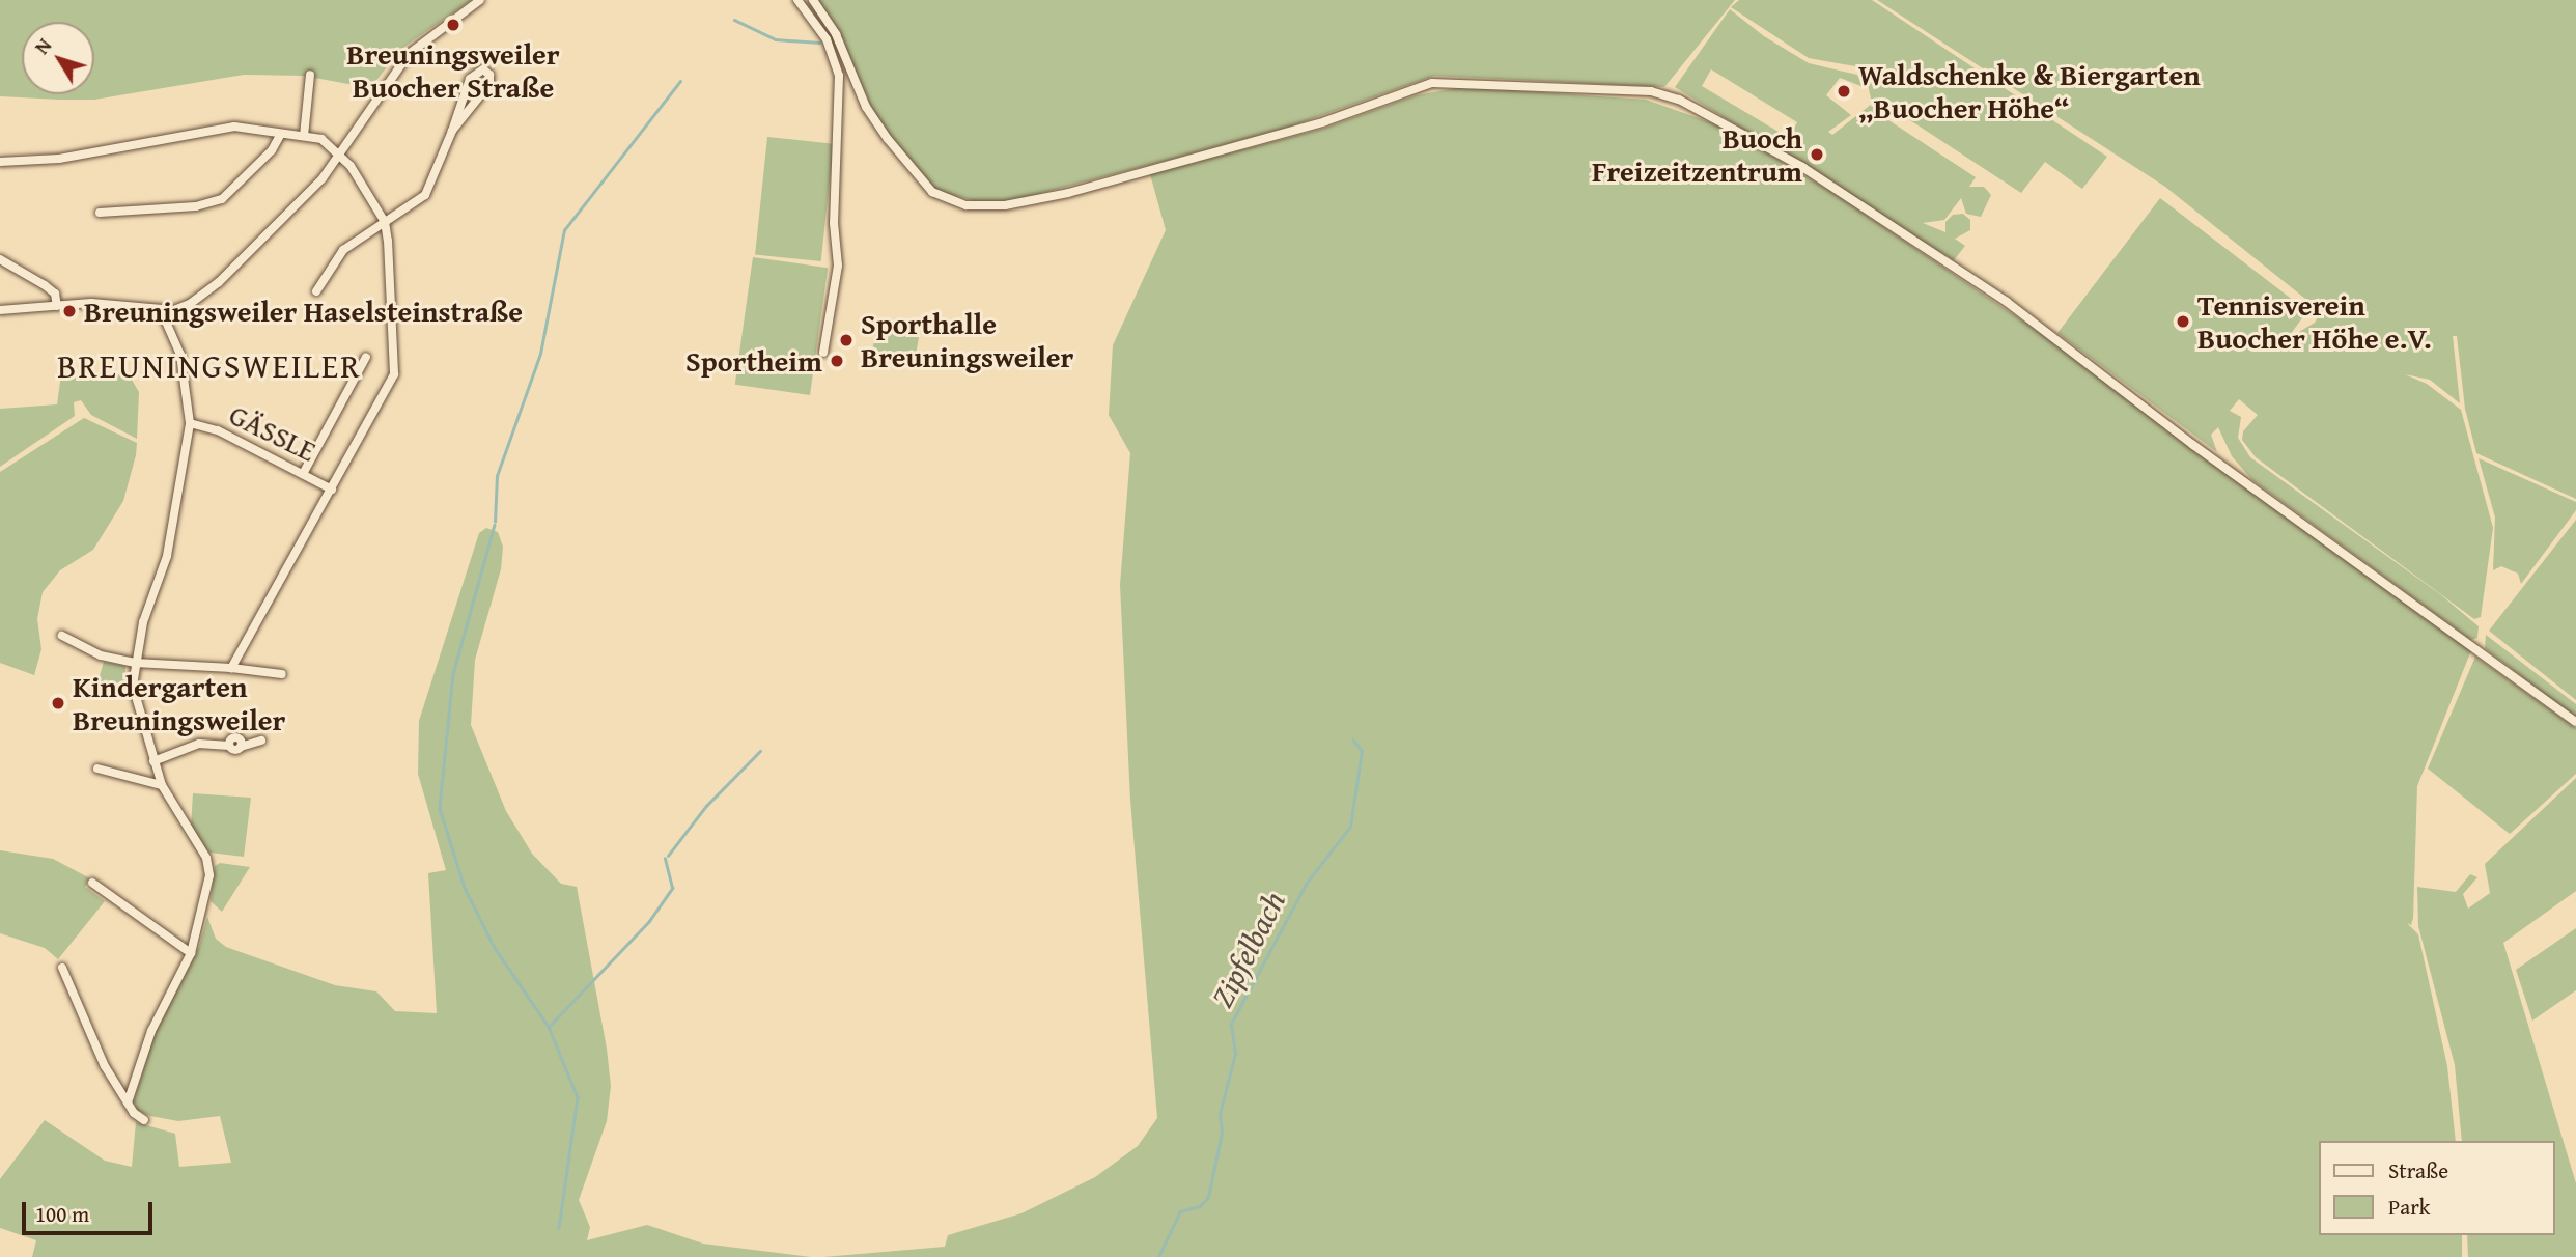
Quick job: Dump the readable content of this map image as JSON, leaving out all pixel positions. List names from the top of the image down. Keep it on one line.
{"streets":{"street":["GÄSSLE"]},"districts":["BREUNINGSWEILER"],"water":["Zipfelbach"],"places":["Breuningsweiler Buocher Straße","Waldschenke & Biergarten „Buocher Höhe“","Buoch Freizeitzentrum","Breuningsweiler Haselsteinstraße","Tennisverein Buocher Höhe e.V.","Sporthalle Breuningsweiler","Sportheim","Kindergarten Breuningsweiler"],"legend":["Straße","Park"],"scale_bar":"100 m","north":"top left"}
